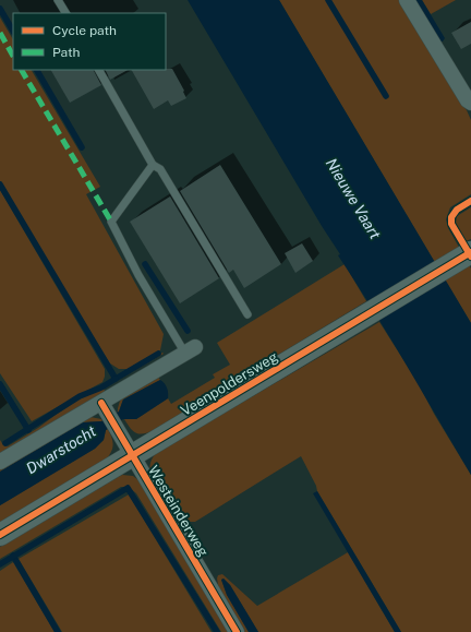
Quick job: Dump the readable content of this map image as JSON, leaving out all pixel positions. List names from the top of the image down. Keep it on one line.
{"streets":{"street":["Veenpoldersweg","Westeinderweg"]},"crossings":[["Veenpoldersweg","Westeinderweg"]],"water":["Nieuwe Vaart","Dwarstocht"],"legend":["Cycle path","Path"]}
